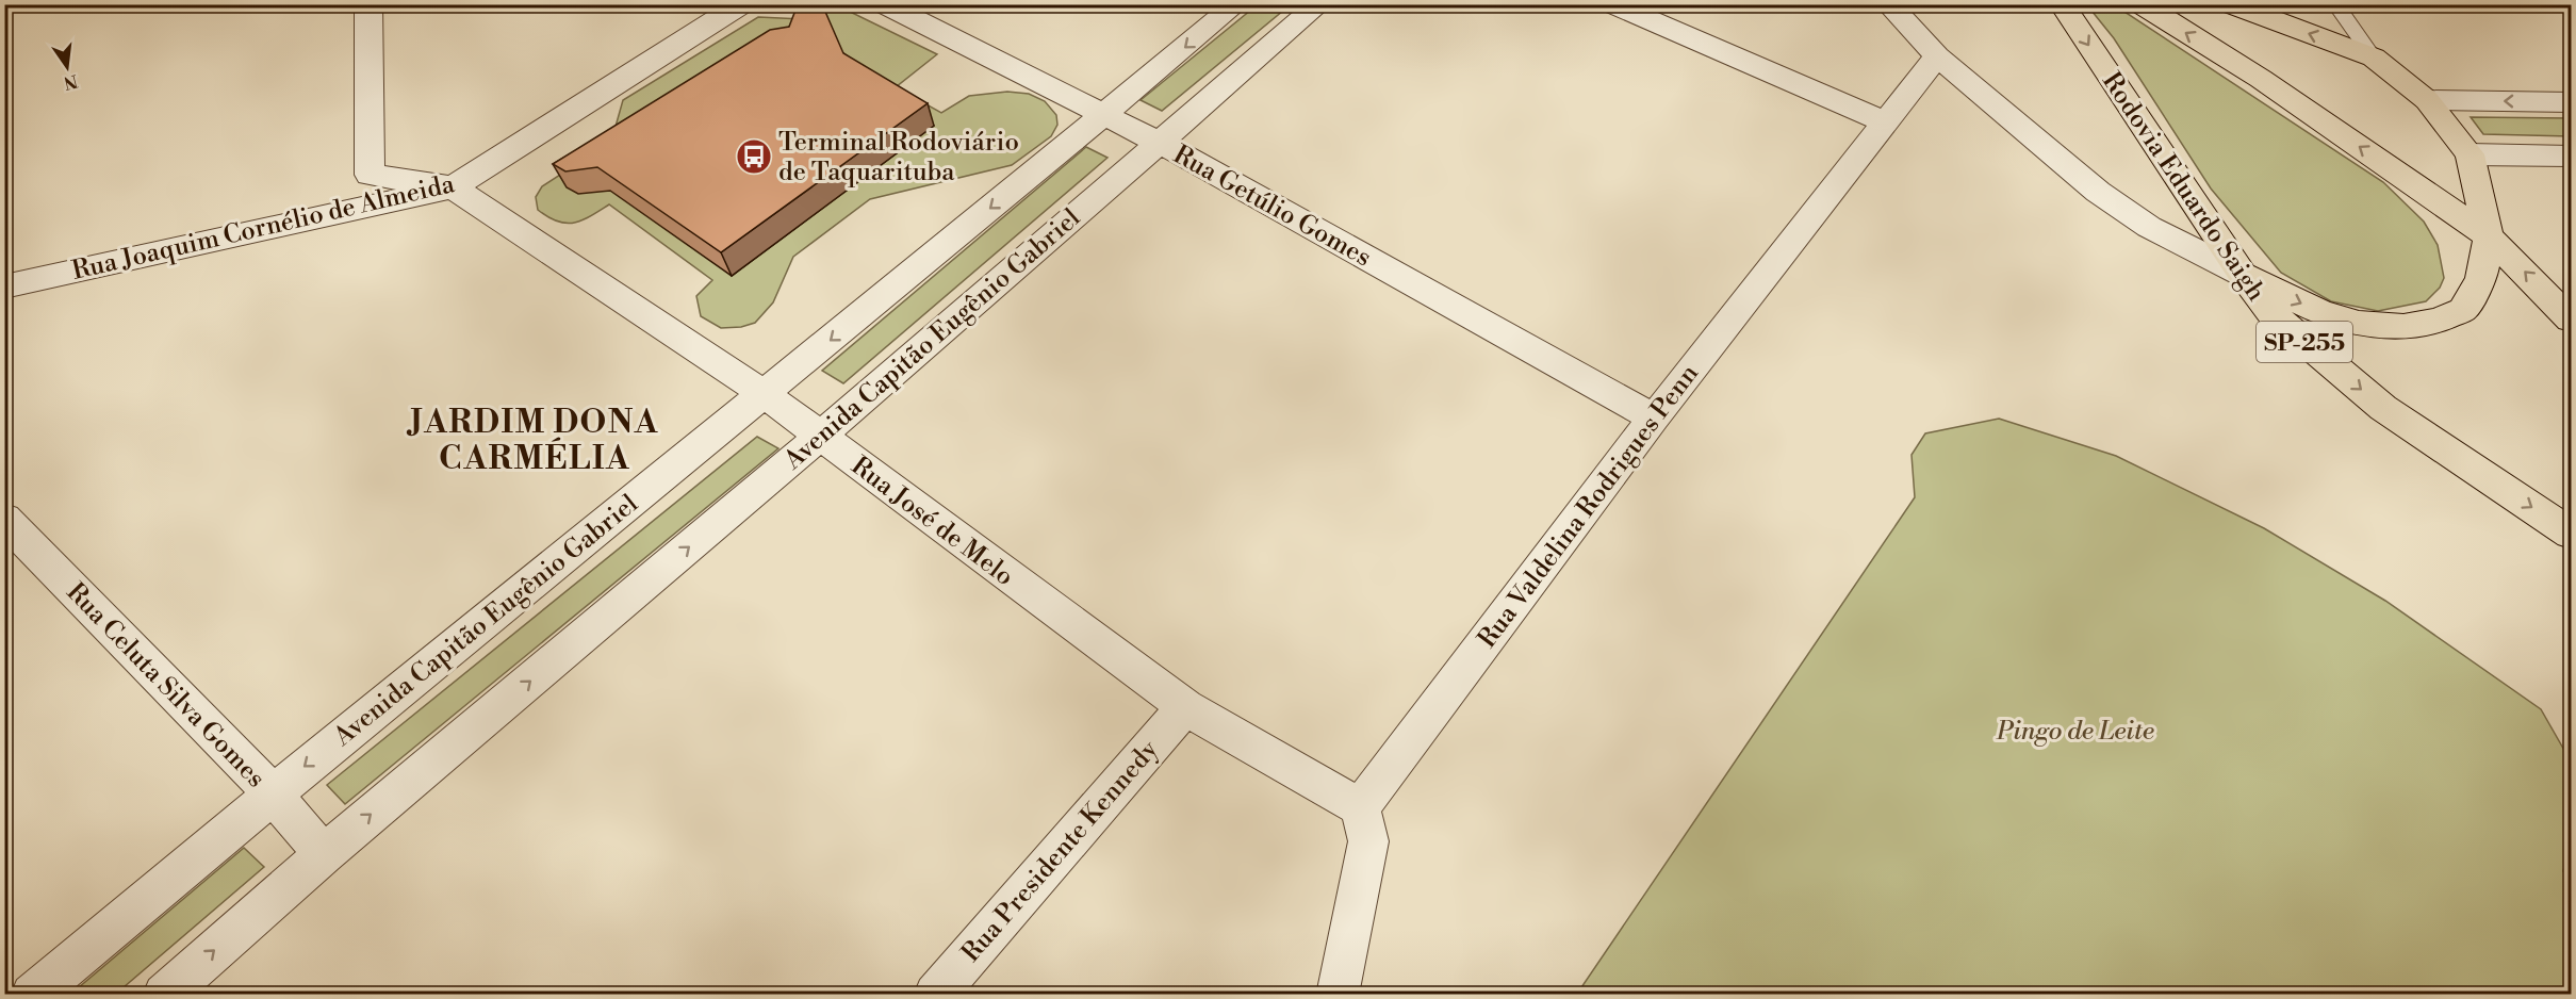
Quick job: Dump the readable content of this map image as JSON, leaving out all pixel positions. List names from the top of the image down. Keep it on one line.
{"streets":{"highway":["Rodovia Eduardo Saigh","SP-255"],"street":["Rua Getúlio Gomes","Rua Joaquim Cornélio de Almeida","Avenida Capitão Eugênio Gabriel","Rua Valdelina Rodrigues Penn","Rua José de Melo","Rua Celuta Silva Gomes","Rua Presidente Kennedy"]},"crossings":[["Rua Getúlio Gomes","Avenida Capitão Eugênio Gabriel"],["Rua Getúlio Gomes","Rua Valdelina Rodrigues Penn"],["Rua Joaquim Cornélio de Almeida","Rua José de Melo"],["Avenida Capitão Eugênio Gabriel","Rua José de Melo"],["Avenida Capitão Eugênio Gabriel","Rua Celuta Silva Gomes"],["Rua Valdelina Rodrigues Penn","Rua José de Melo"],["Rua José de Melo","Rua Presidente Kennedy"]],"districts":["JARDIM DONA CARMÉLIA"],"parks":["Pingo de Leite"],"places":{"bus stop":["Terminal Rodoviário de Taquarituba"]},"north":"bottom"}
